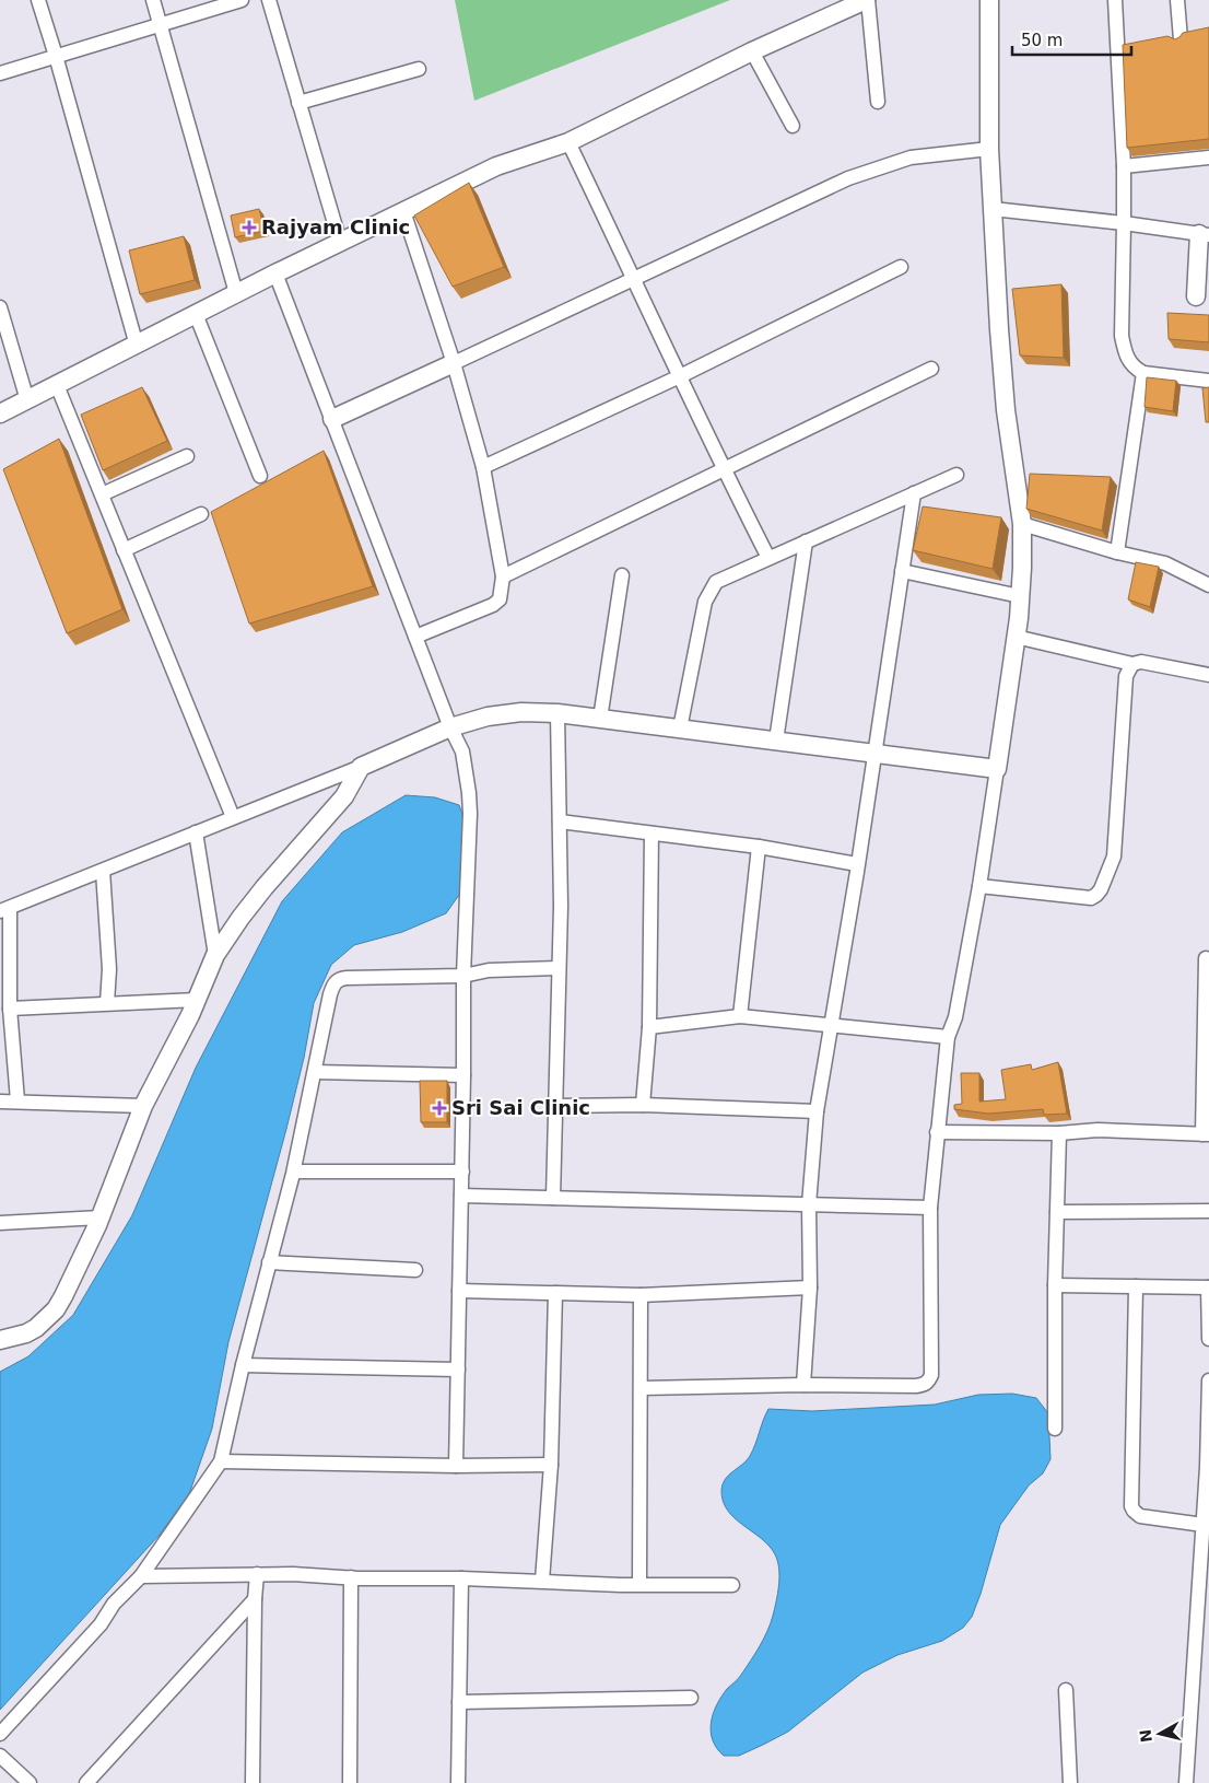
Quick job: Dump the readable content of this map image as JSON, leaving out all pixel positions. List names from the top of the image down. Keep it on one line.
{"places":{"health":["Rajyam Clinic","Sri Sai Clinic"]},"scale_bar":"50 m","north":"left"}
